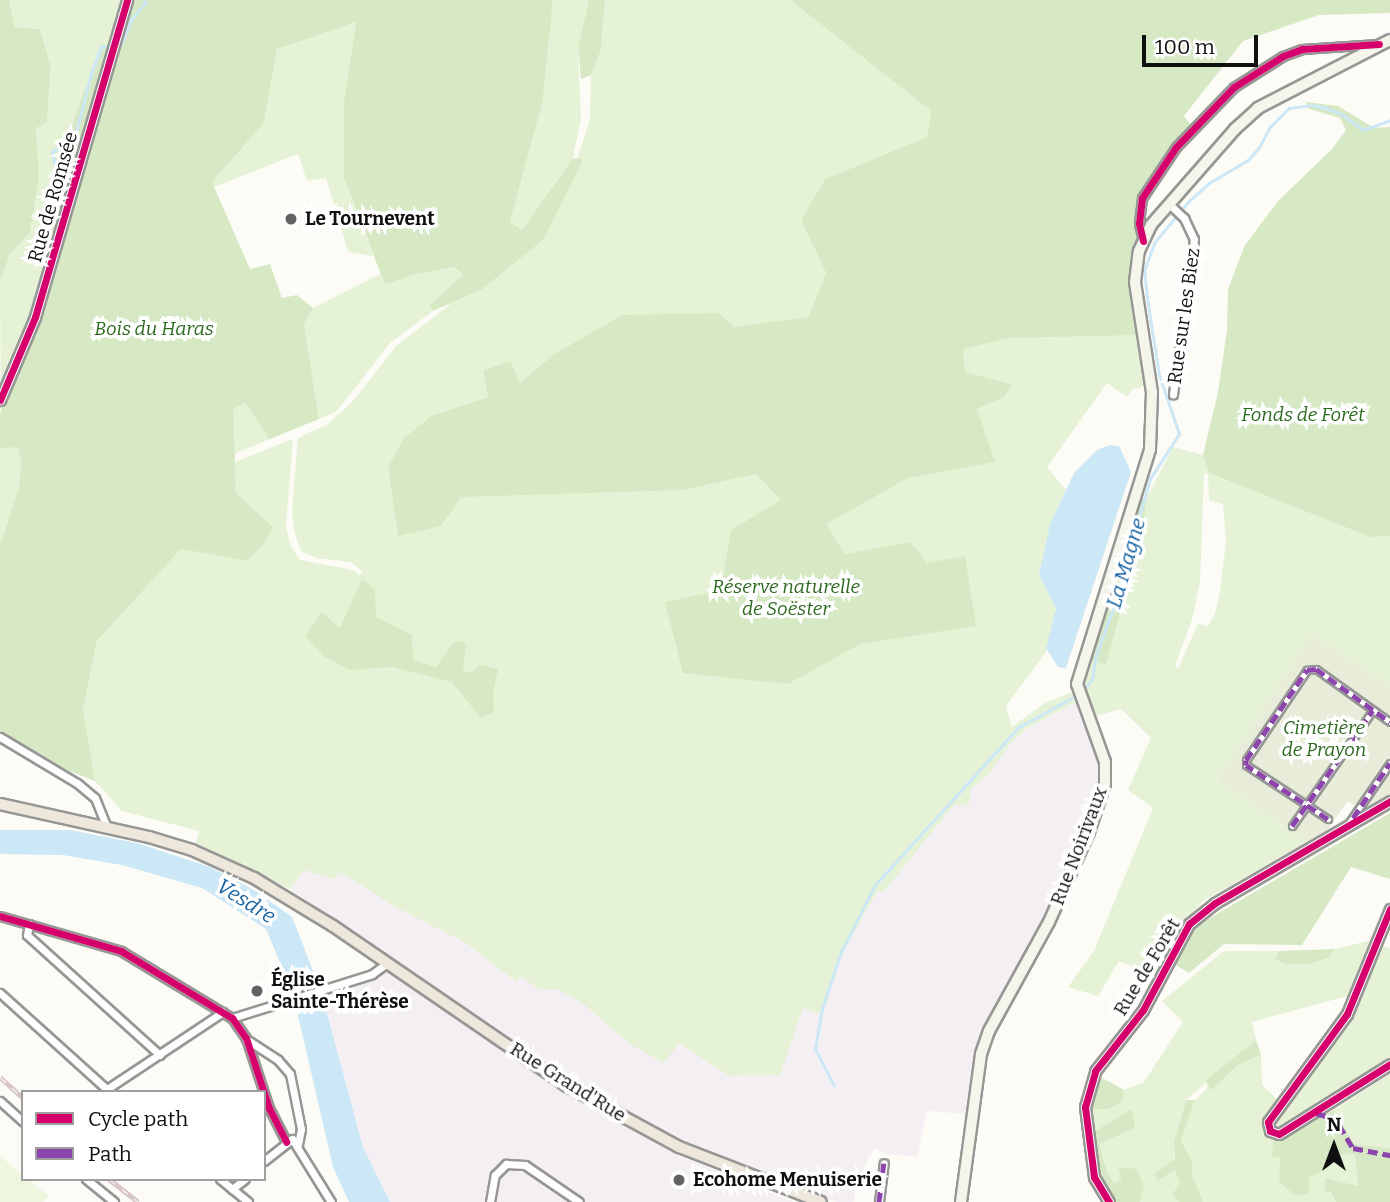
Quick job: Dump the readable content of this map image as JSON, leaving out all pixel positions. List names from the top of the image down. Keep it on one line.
{"streets":{"main road":["Rue Noirivaux","Rue Grand'Rue"],"street":["Rue de Romsée","Rue sur les Biez","Rue de Forêt"]},"crossings":[["Rue sur les Biez","Rue Noirivaux"]],"water":["La Magne","Vesdre"],"parks":["Bois du Haras","Fonds de Forêt","Réserve naturelle de Soëster","Cimetière de Prayon"],"places":["Le Tournevent","Église Sainte-Thérèse","Ecohome Menuiserie"],"legend":["Cycle path","Path"],"scale_bar":"100 m","north":"top"}
